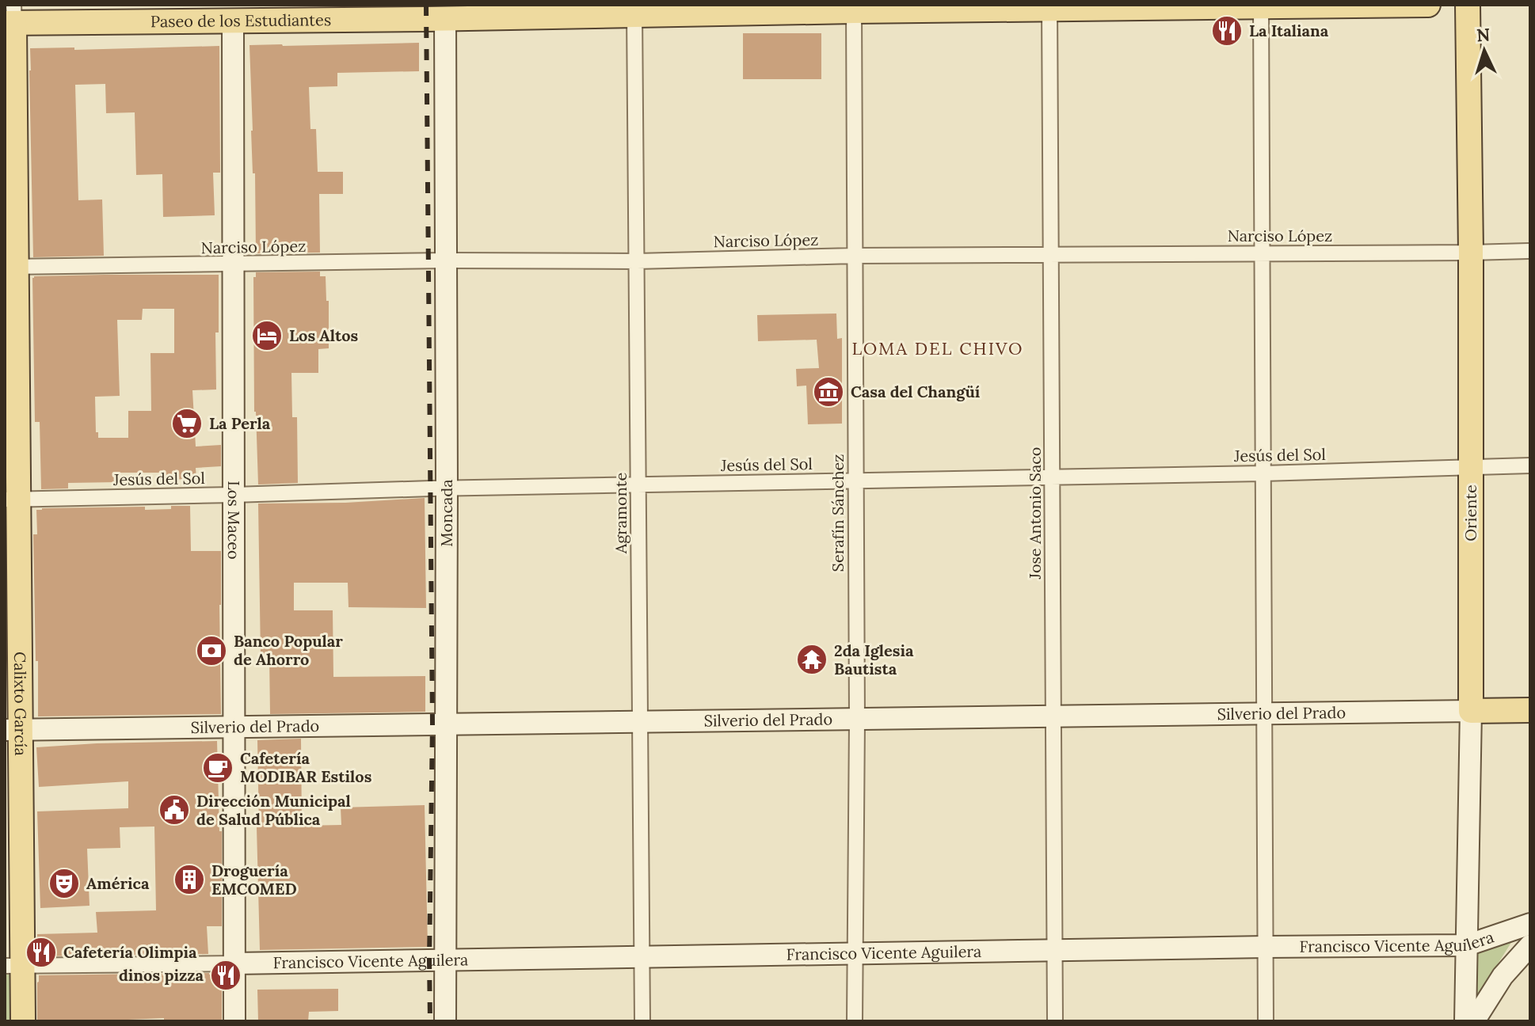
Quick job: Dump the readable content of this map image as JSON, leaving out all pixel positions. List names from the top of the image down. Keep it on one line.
{"streets":{"main road":["Paseo de los Estudiantes","Oriente","Calixto García","Silverio del Prado"],"street":["Narciso López","Jesús del Sol","Moncada","Agramonte","Serafín Sánchez","Jose Antonio Saco","Los Maceo","Francisco Vicente Aguilera"]},"crossings":[["Paseo de los Estudiantes","Moncada"],["Paseo de los Estudiantes","Agramonte"],["Paseo de los Estudiantes","Serafín Sánchez"],["Paseo de los Estudiantes","Jose Antonio Saco"],["Paseo de los Estudiantes","Los Maceo"],["Paseo de los Estudiantes","Calixto García"],["Narciso López","Moncada"],["Narciso López","Agramonte"],["Narciso López","Serafín Sánchez"],["Narciso López","Jose Antonio Saco"],["Narciso López","Oriente"],["Narciso López","Los Maceo"],["Narciso López","Calixto García"],["Jesús del Sol","Moncada"],["Jesús del Sol","Agramonte"],["Jesús del Sol","Serafín Sánchez"],["Jesús del Sol","Jose Antonio Saco"],["Jesús del Sol","Oriente"],["Jesús del Sol","Los Maceo"],["Jesús del Sol","Calixto García"],["Moncada","Silverio del Prado"],["Moncada","Francisco Vicente Aguilera"],["Agramonte","Silverio del Prado"],["Agramonte","Francisco Vicente Aguilera"],["Serafín Sánchez","Silverio del Prado"],["Serafín Sánchez","Francisco Vicente Aguilera"],["Jose Antonio Saco","Silverio del Prado"],["Jose Antonio Saco","Francisco Vicente Aguilera"],["Oriente","Silverio del Prado"],["Oriente","Francisco Vicente Aguilera"],["Los Maceo","Silverio del Prado"],["Los Maceo","Francisco Vicente Aguilera"],["Calixto García","Silverio del Prado"]],"districts":["LOMA DEL CHIVO"],"places":{"restaurant":["La Italiana","Cafetería Olimpia","dinos pizza"],"hotel":["Los Altos"],"museum":["Casa del Changüí"],"supermarket":["La Perla"],"bank":["Banco Popular de Ahorro"],"temple":["2da Iglesia Bautista"],"cafe":["Cafetería MODIBAR Estilos"],"public building":["Dirección Municipal de Salud Pública"],"building":["Droguería EMCOMED"],"theatre":["América"]},"north":"top"}
